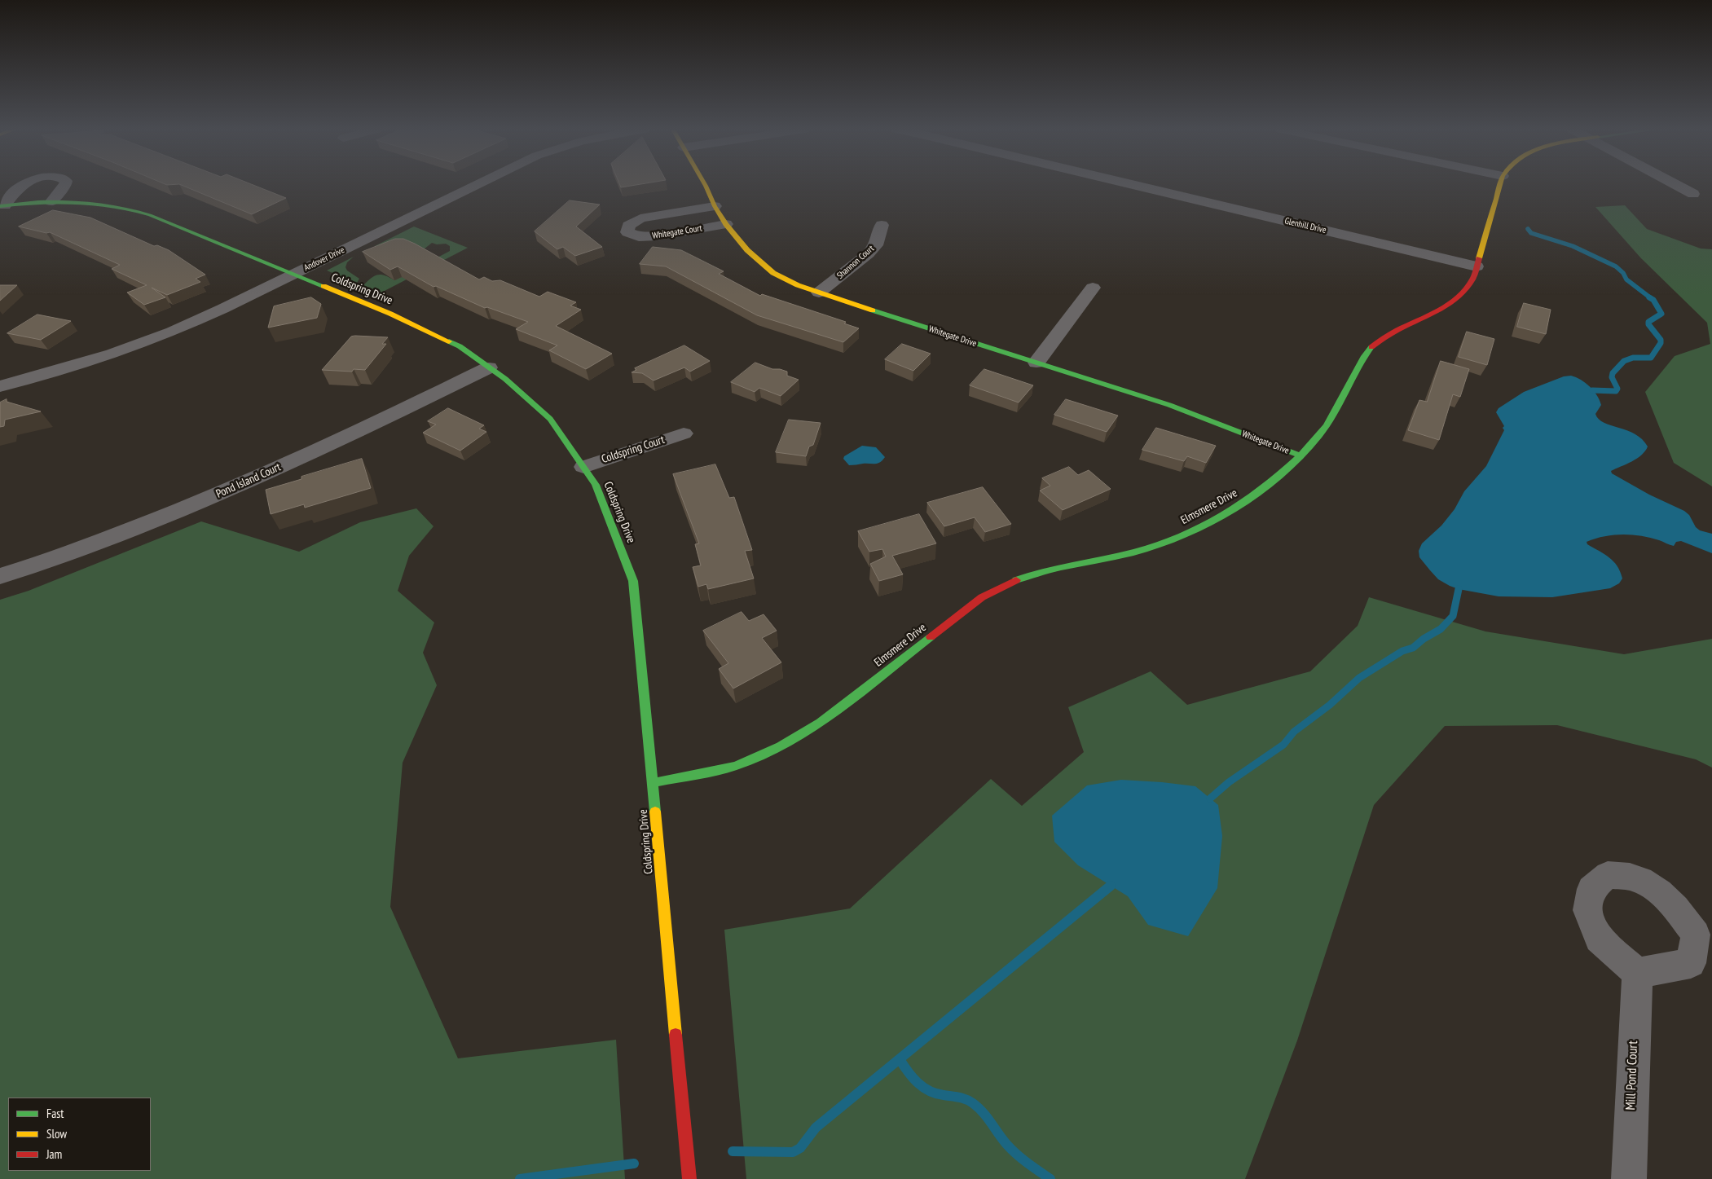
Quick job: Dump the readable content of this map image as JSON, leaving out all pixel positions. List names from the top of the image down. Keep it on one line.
{"streets":{"street":["Glenhill Drive","Whitegate Court","Andover Drive","Shannon Court","Coldspring Drive","Whitegate Drive","Coldspring Court","Pond Island Court","Elmsmere Drive","Mill Pond Court"]},"crossings":[["Glenhill Drive","Elmsmere Drive"],["Whitegate Court","Whitegate Drive"],["Andover Drive","Coldspring Drive"],["Shannon Court","Whitegate Drive"],["Coldspring Drive","Coldspring Court"],["Coldspring Drive","Pond Island Court"],["Coldspring Drive","Elmsmere Drive"],["Whitegate Drive","Elmsmere Drive"]],"legend":["Fast","Slow","Jam"]}
